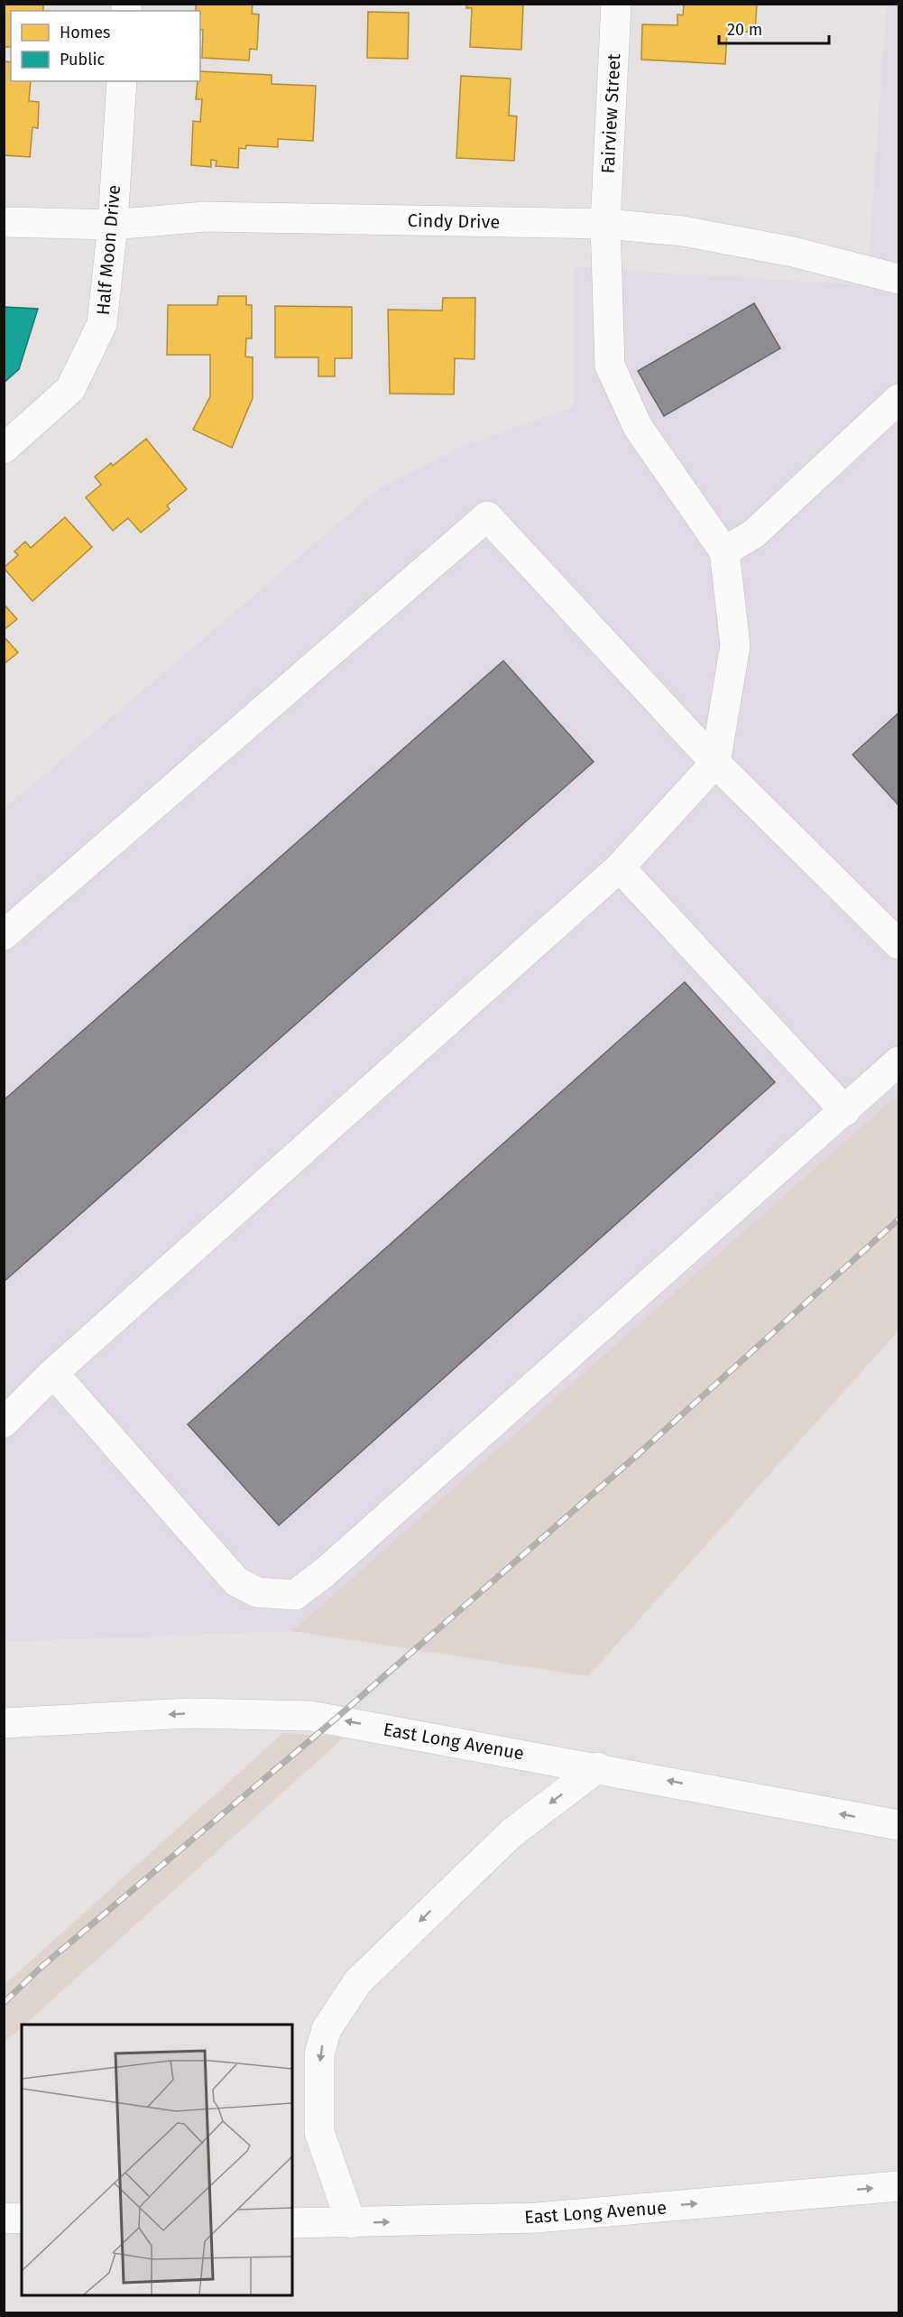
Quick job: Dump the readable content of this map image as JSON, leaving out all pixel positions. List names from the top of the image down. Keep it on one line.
{"streets":{"main road":["Fairview Street","Cindy Drive","Half Moon Drive","East Long Avenue"]},"crossings":[["Fairview Street","Cindy Drive"],["Cindy Drive","Half Moon Drive"]],"legend":["Homes","Public"],"scale_bar":"20 m"}
